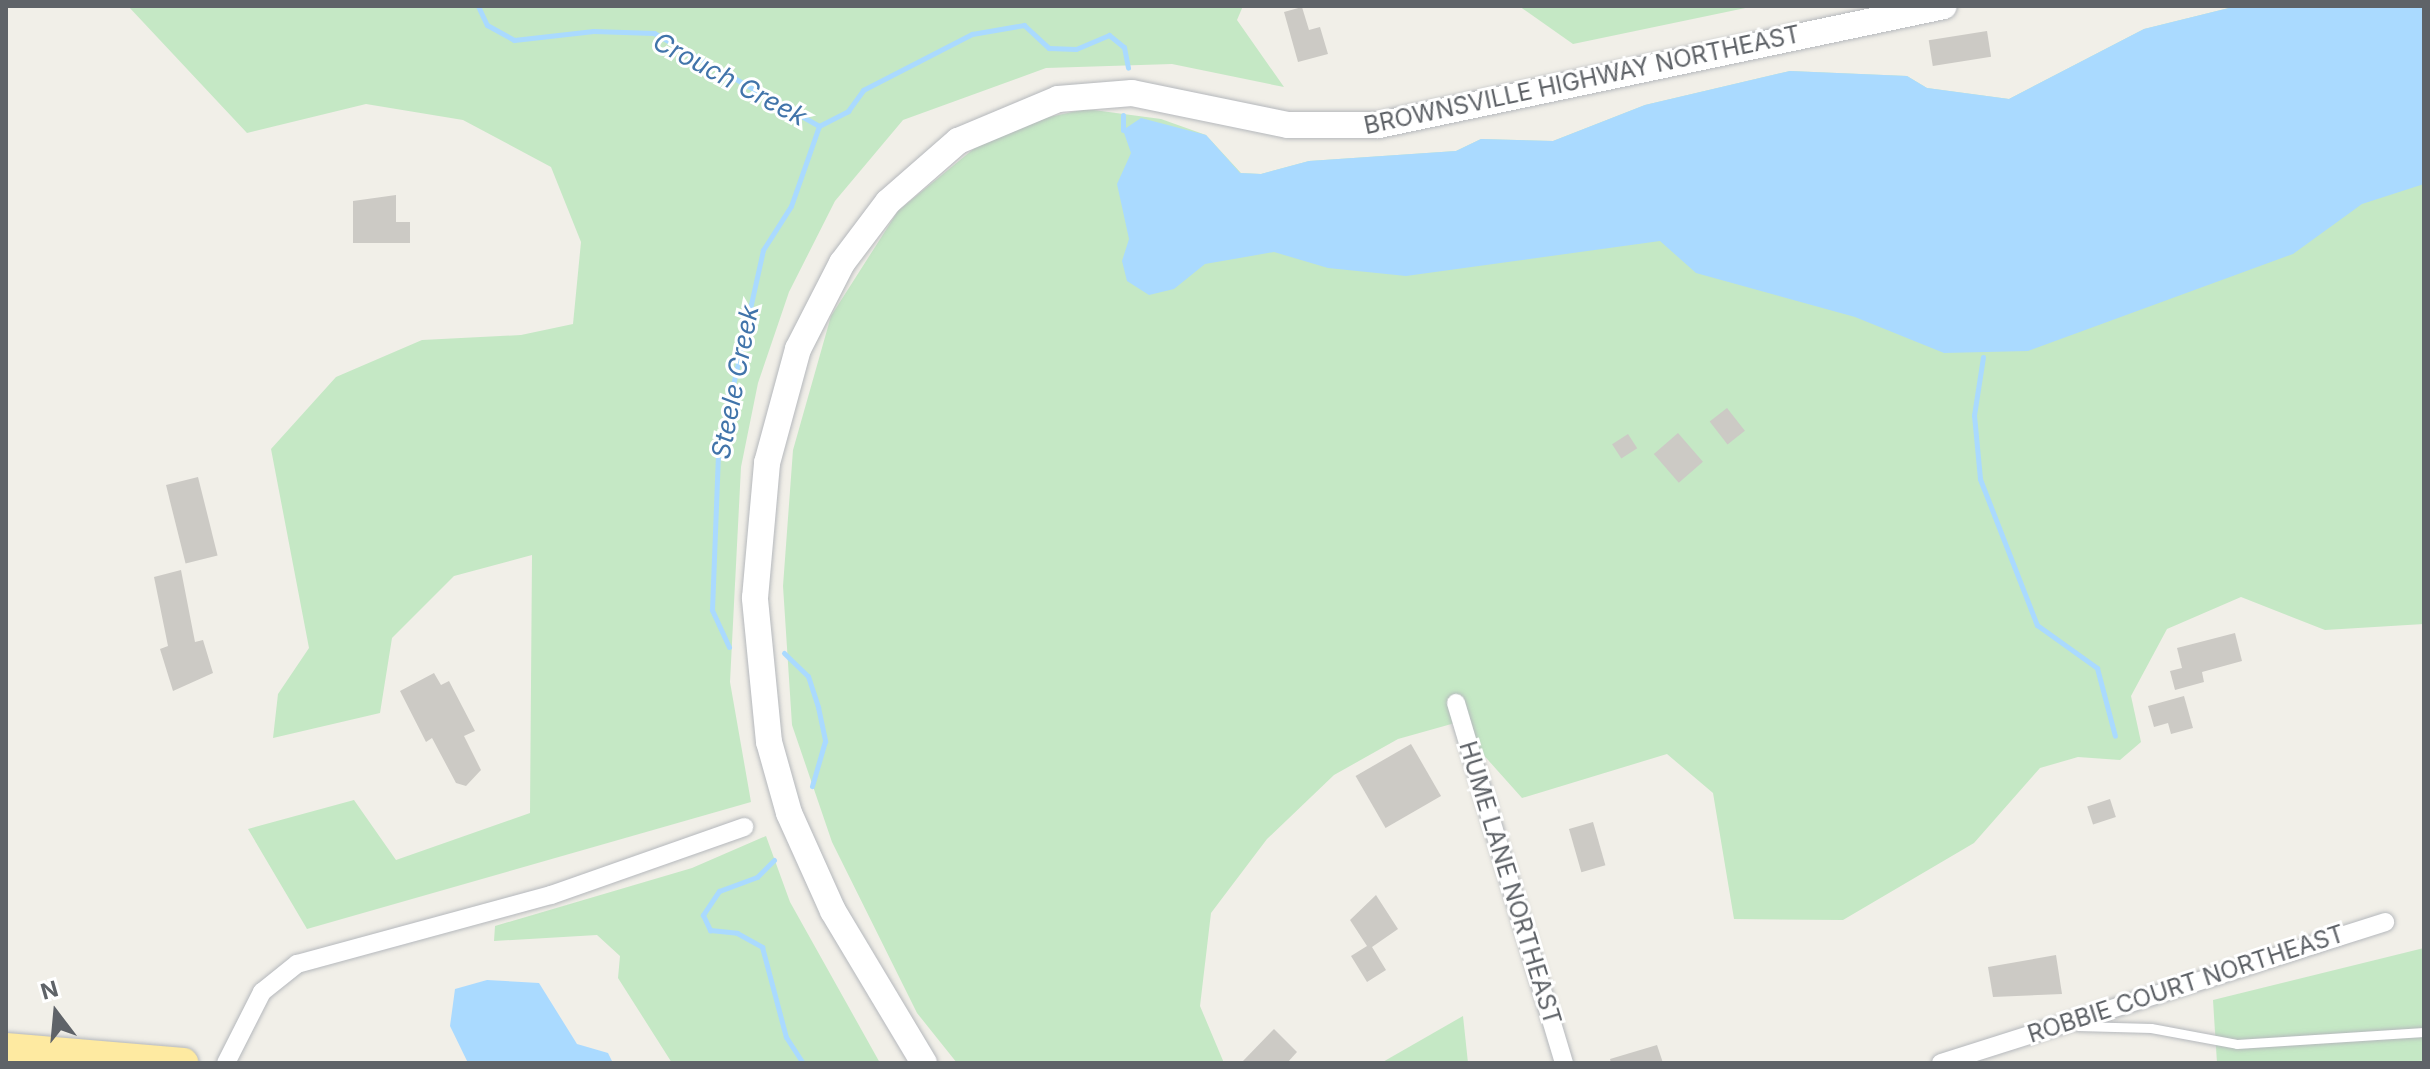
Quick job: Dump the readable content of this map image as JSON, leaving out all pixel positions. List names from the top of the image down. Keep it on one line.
{"streets":{"main road":["BROWNSVILLE HIGHWAY NORTHEAST"],"street":["HUME LANE NORTHEAST","ROBBIE COURT NORTHEAST"]},"water":["Crouch Creek","Steele Creek"],"north":"top"}
